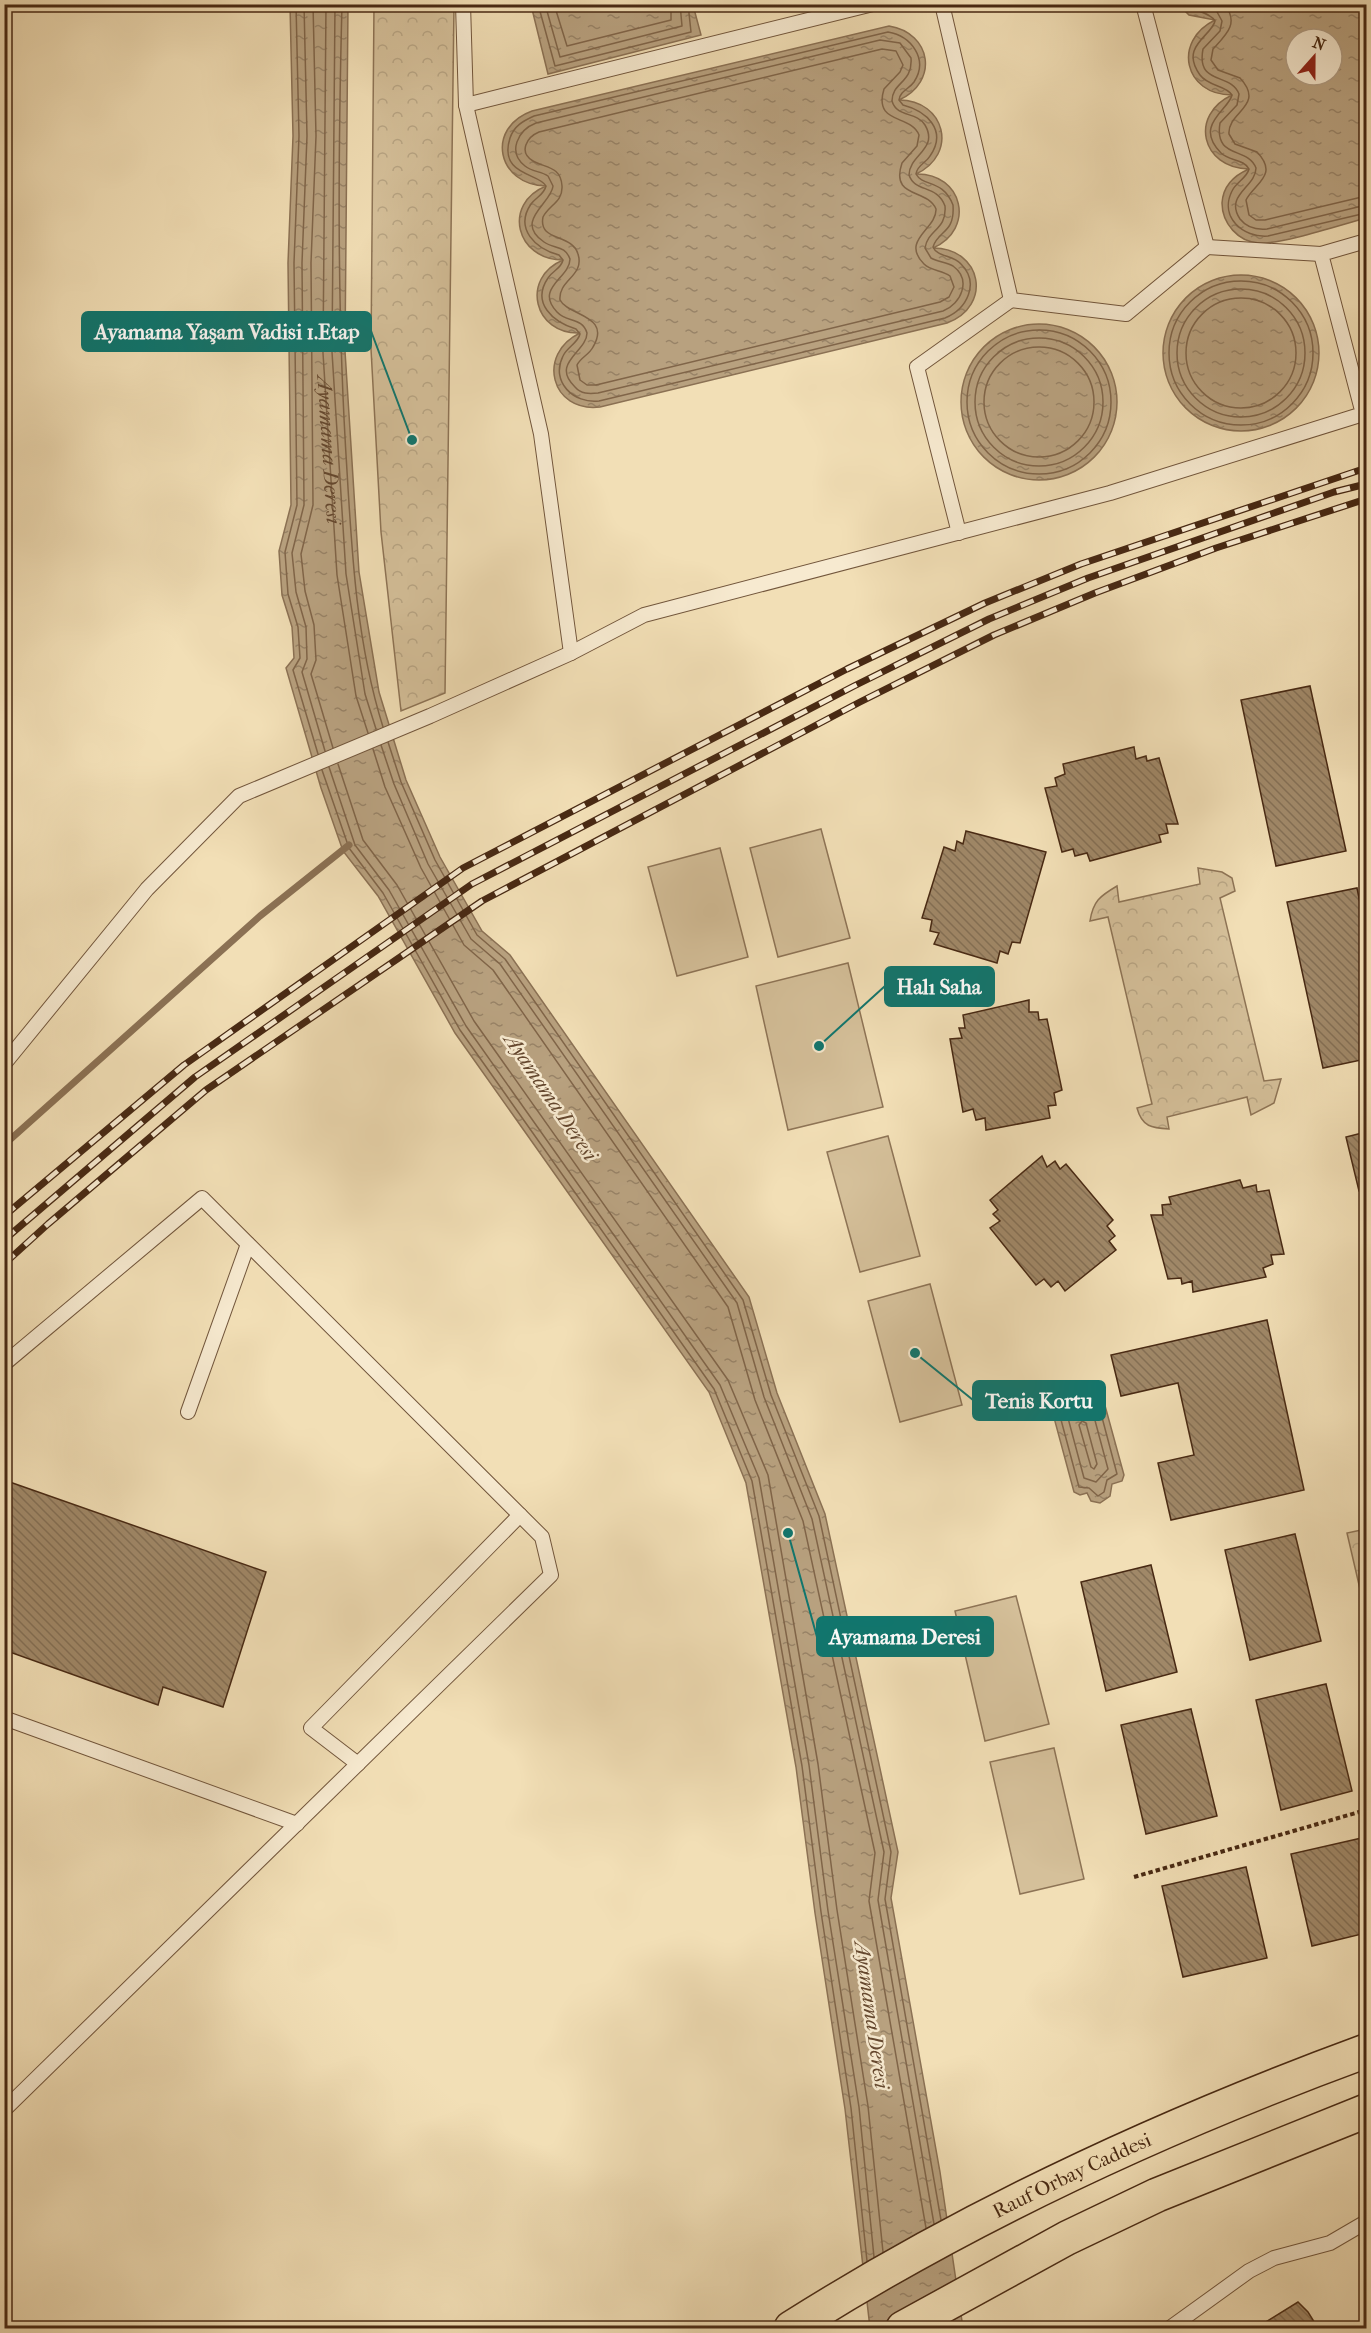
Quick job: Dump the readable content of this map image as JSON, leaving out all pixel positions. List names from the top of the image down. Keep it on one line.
{"streets":{"highway":["Rauf Orbay Caddesi"]},"water":["Ayamama Deresi"],"places":["Ayamama Yaşam Vadisi 1.Etap","Halı Saha","Tenis Kortu","Ayamama Deresi"],"north":"top"}
